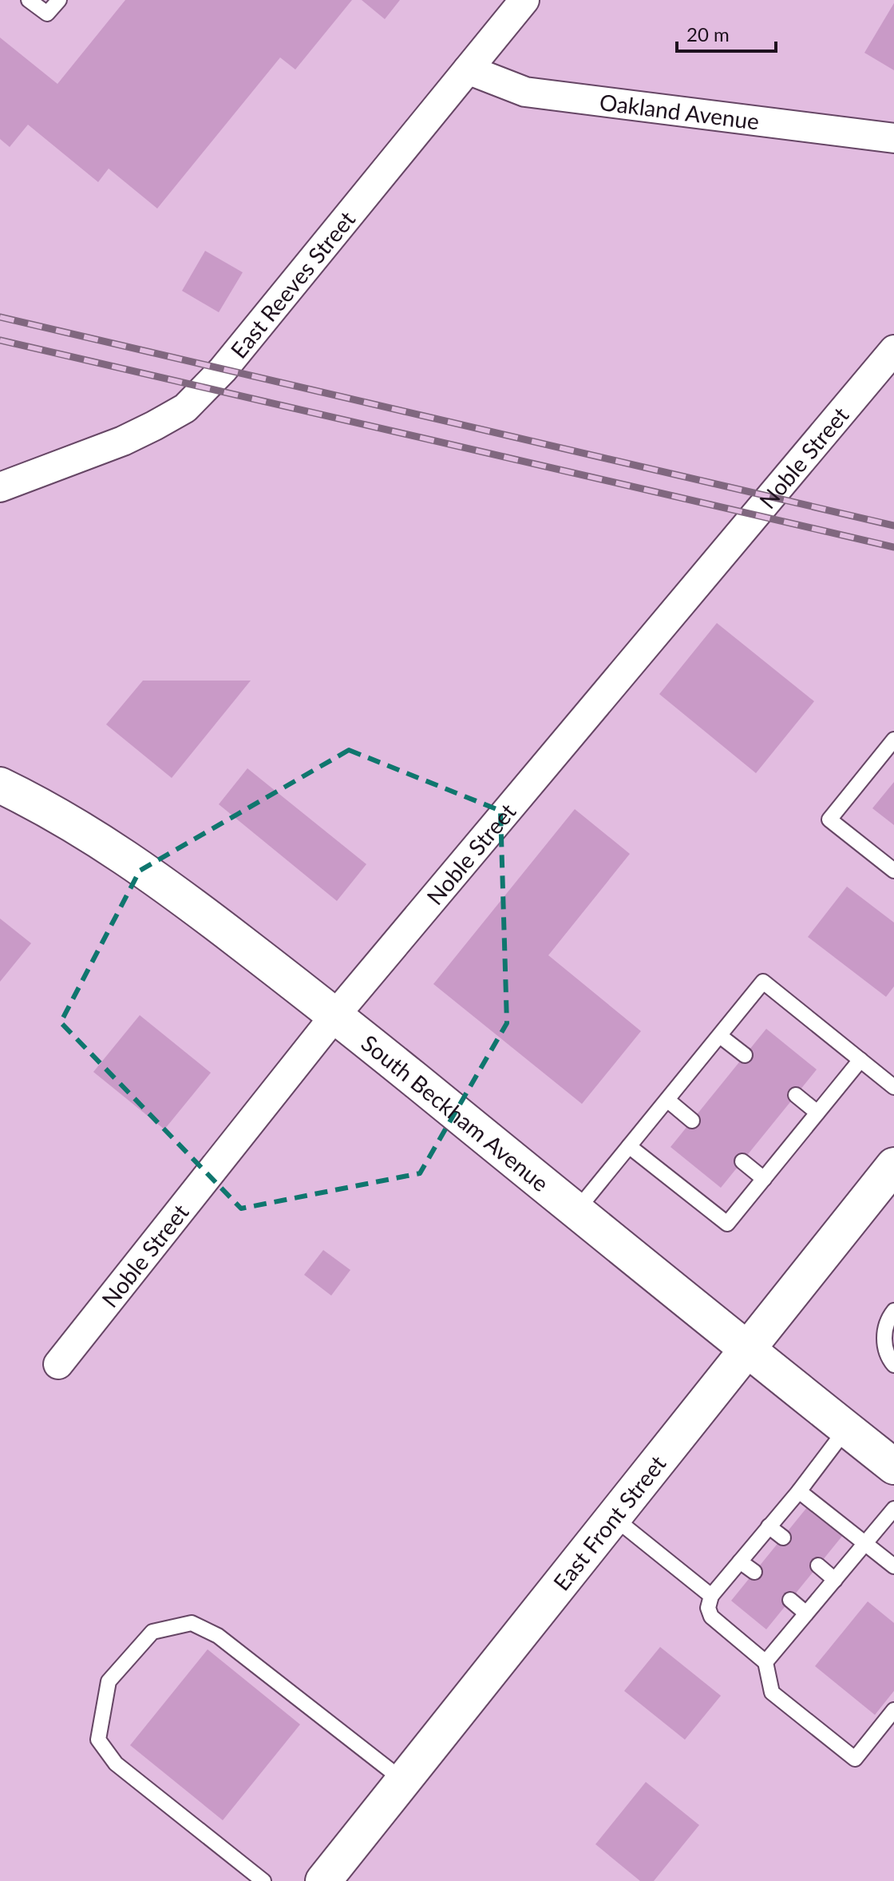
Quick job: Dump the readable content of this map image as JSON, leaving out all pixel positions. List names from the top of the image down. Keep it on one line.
{"streets":{"main road":["South Beckham Avenue","East Front Street"],"street":["Oakland Avenue","East Reeves Street","Noble Street"]},"crossings":[["Oakland Avenue","East Reeves Street"],["Noble Street","South Beckham Avenue"],["South Beckham Avenue","East Front Street"]],"scale_bar":"20 m"}
